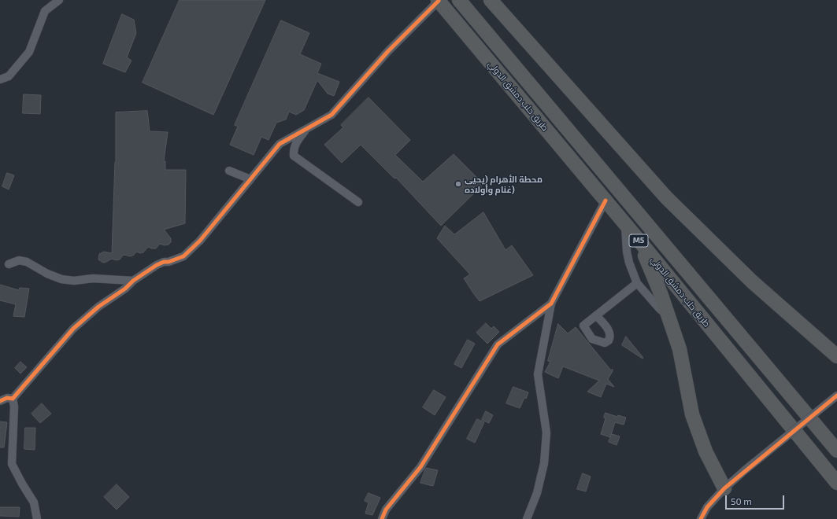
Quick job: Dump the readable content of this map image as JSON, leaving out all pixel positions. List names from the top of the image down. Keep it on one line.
{"streets":{"highway":["طريق حلب دمشق الدولي","M5"]},"places":["محطة الأهرام (يحيى غنام وأولاده)"],"scale_bar":"50 m"}
